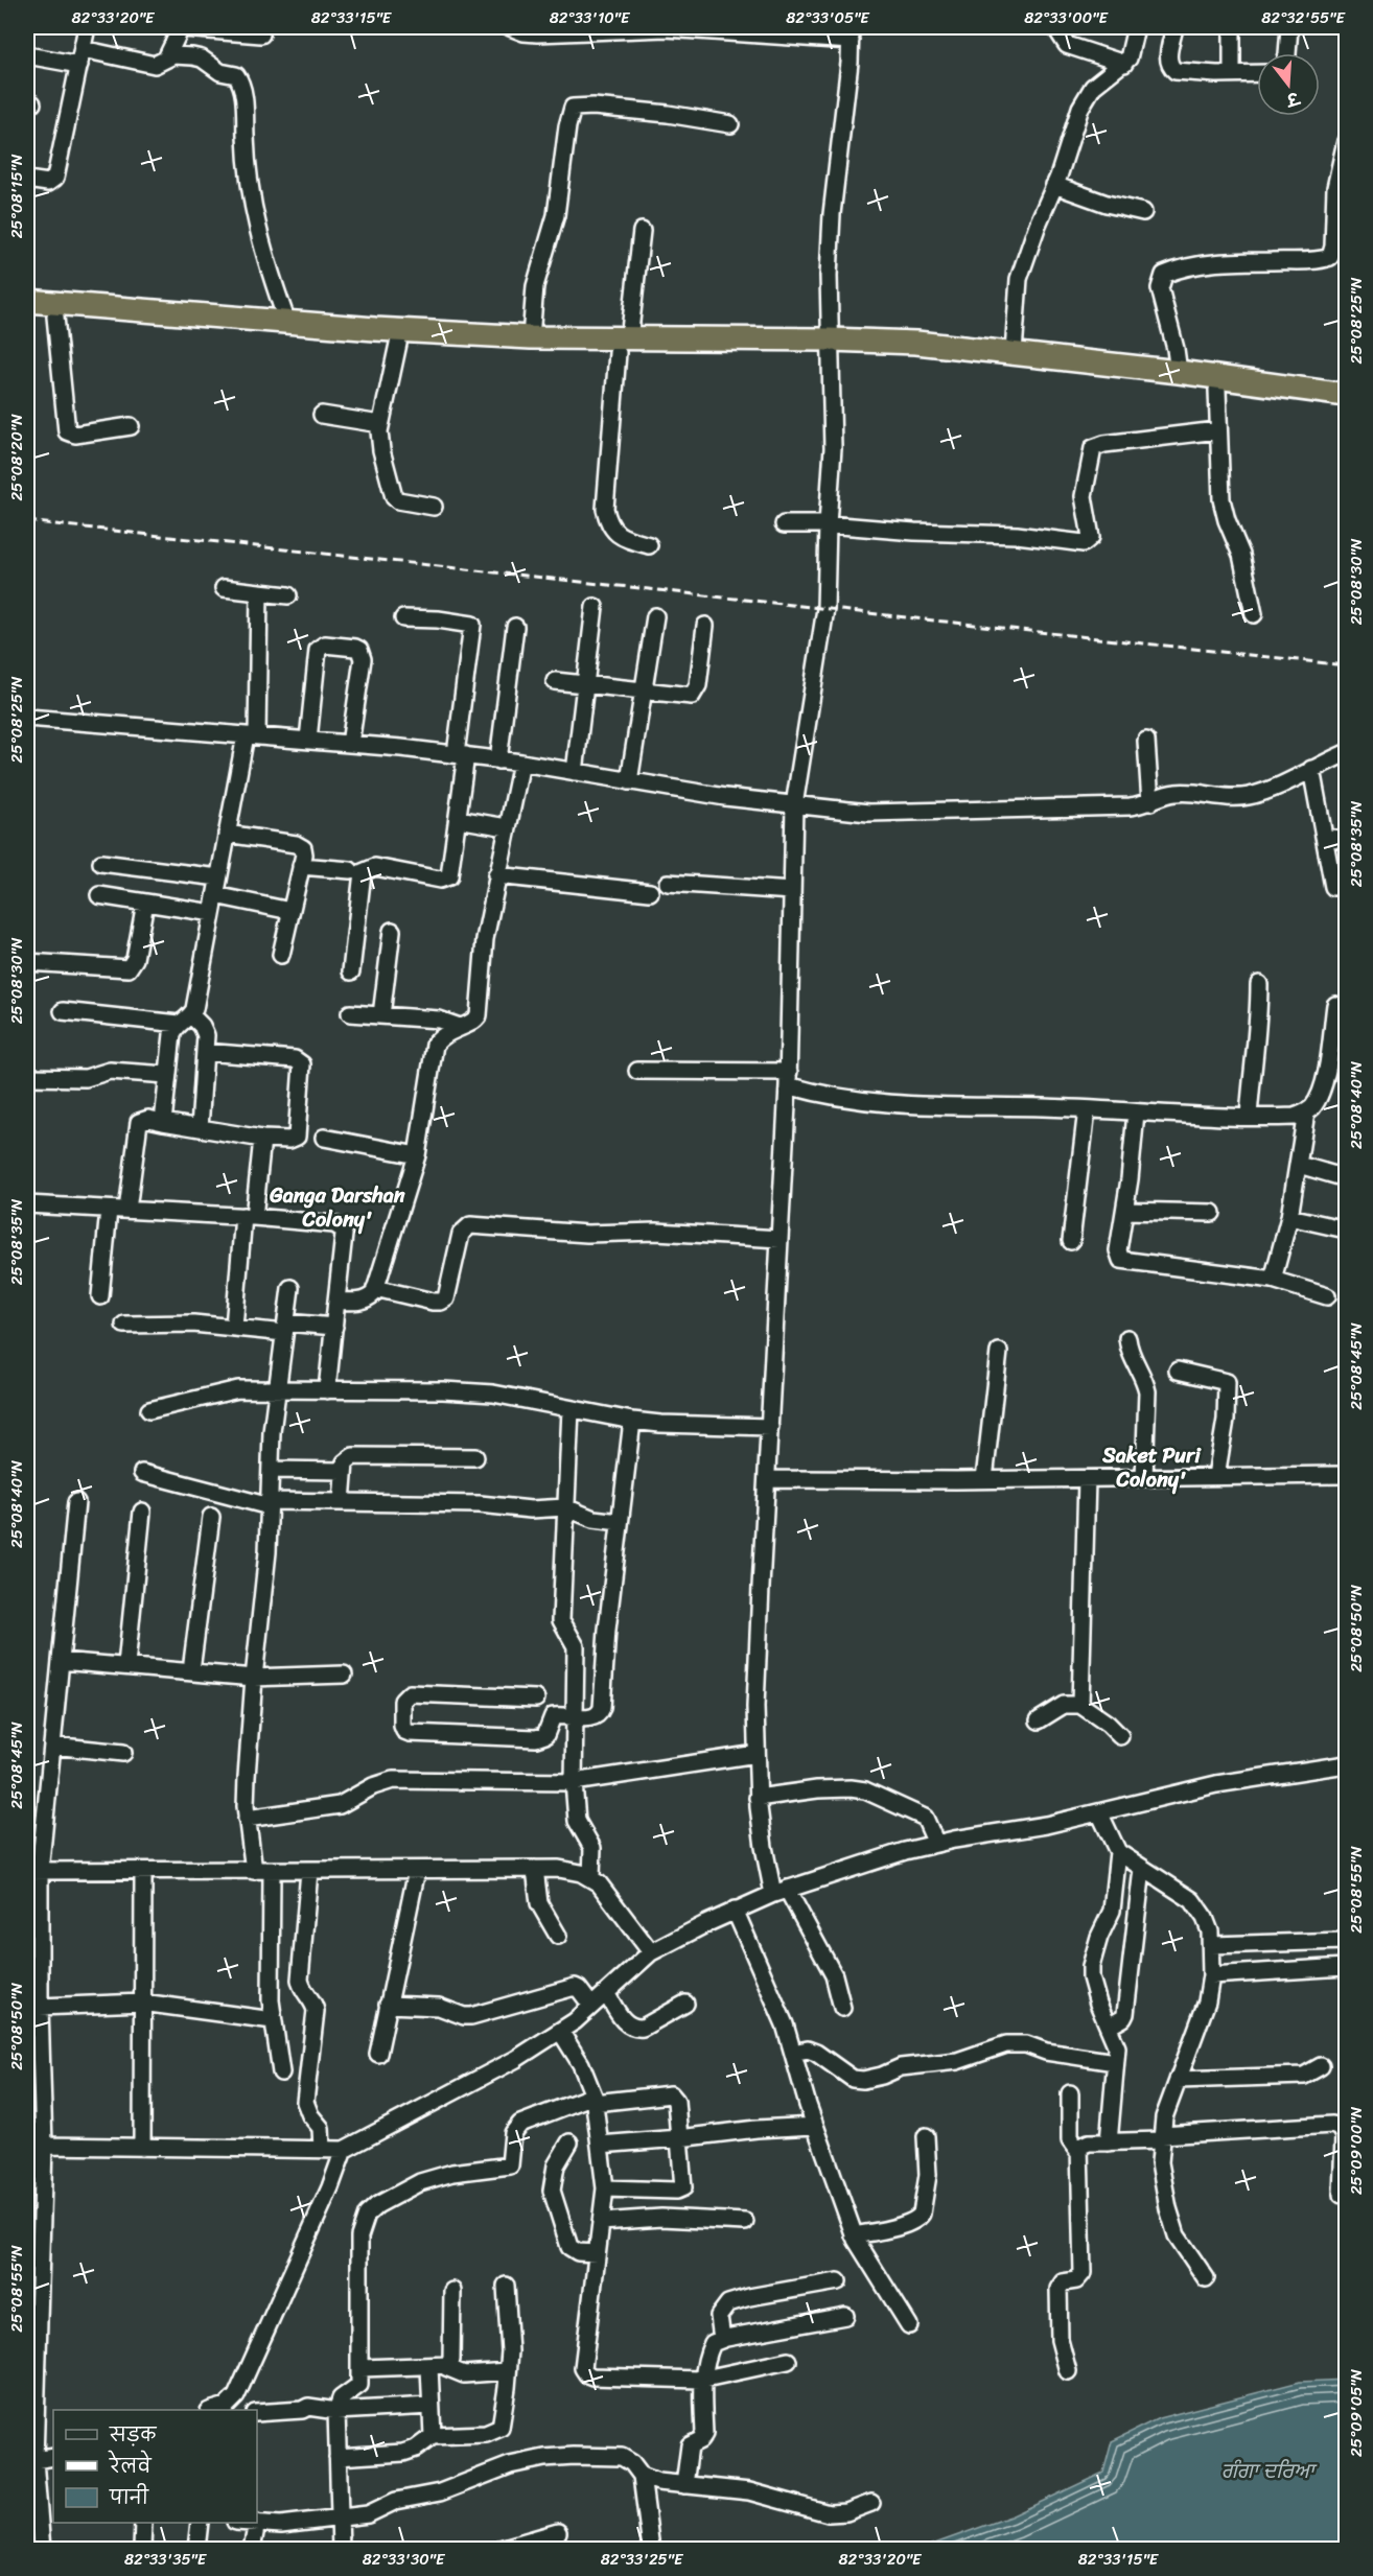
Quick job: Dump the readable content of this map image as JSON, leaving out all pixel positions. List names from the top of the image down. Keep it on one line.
{"districts":["Ganga Darshan Colony'","Saket Puri Colony'"],"water":["ਗੰਗਾ ਦਰਿਆ"],"legend":["सड़क","रेलवे","पानी"],"north":"bottom","coordinates":["82°33'20\"E","82°33'15\"E","82°33'10\"E","82°33'05\"E","82°33'00\"E","82°32'55\"E","25°08'15\"N","25°08'25\"N","25°08'20\"N","25°08'30\"N","25°08'35\"N","25°08'40\"N","25°08'45\"N","25°08'50\"N","25°08'55\"N","25°09'00\"N","25°09'05\"N","82°33'35\"E","82°33'30\"E","82°33'25\"E"]}
